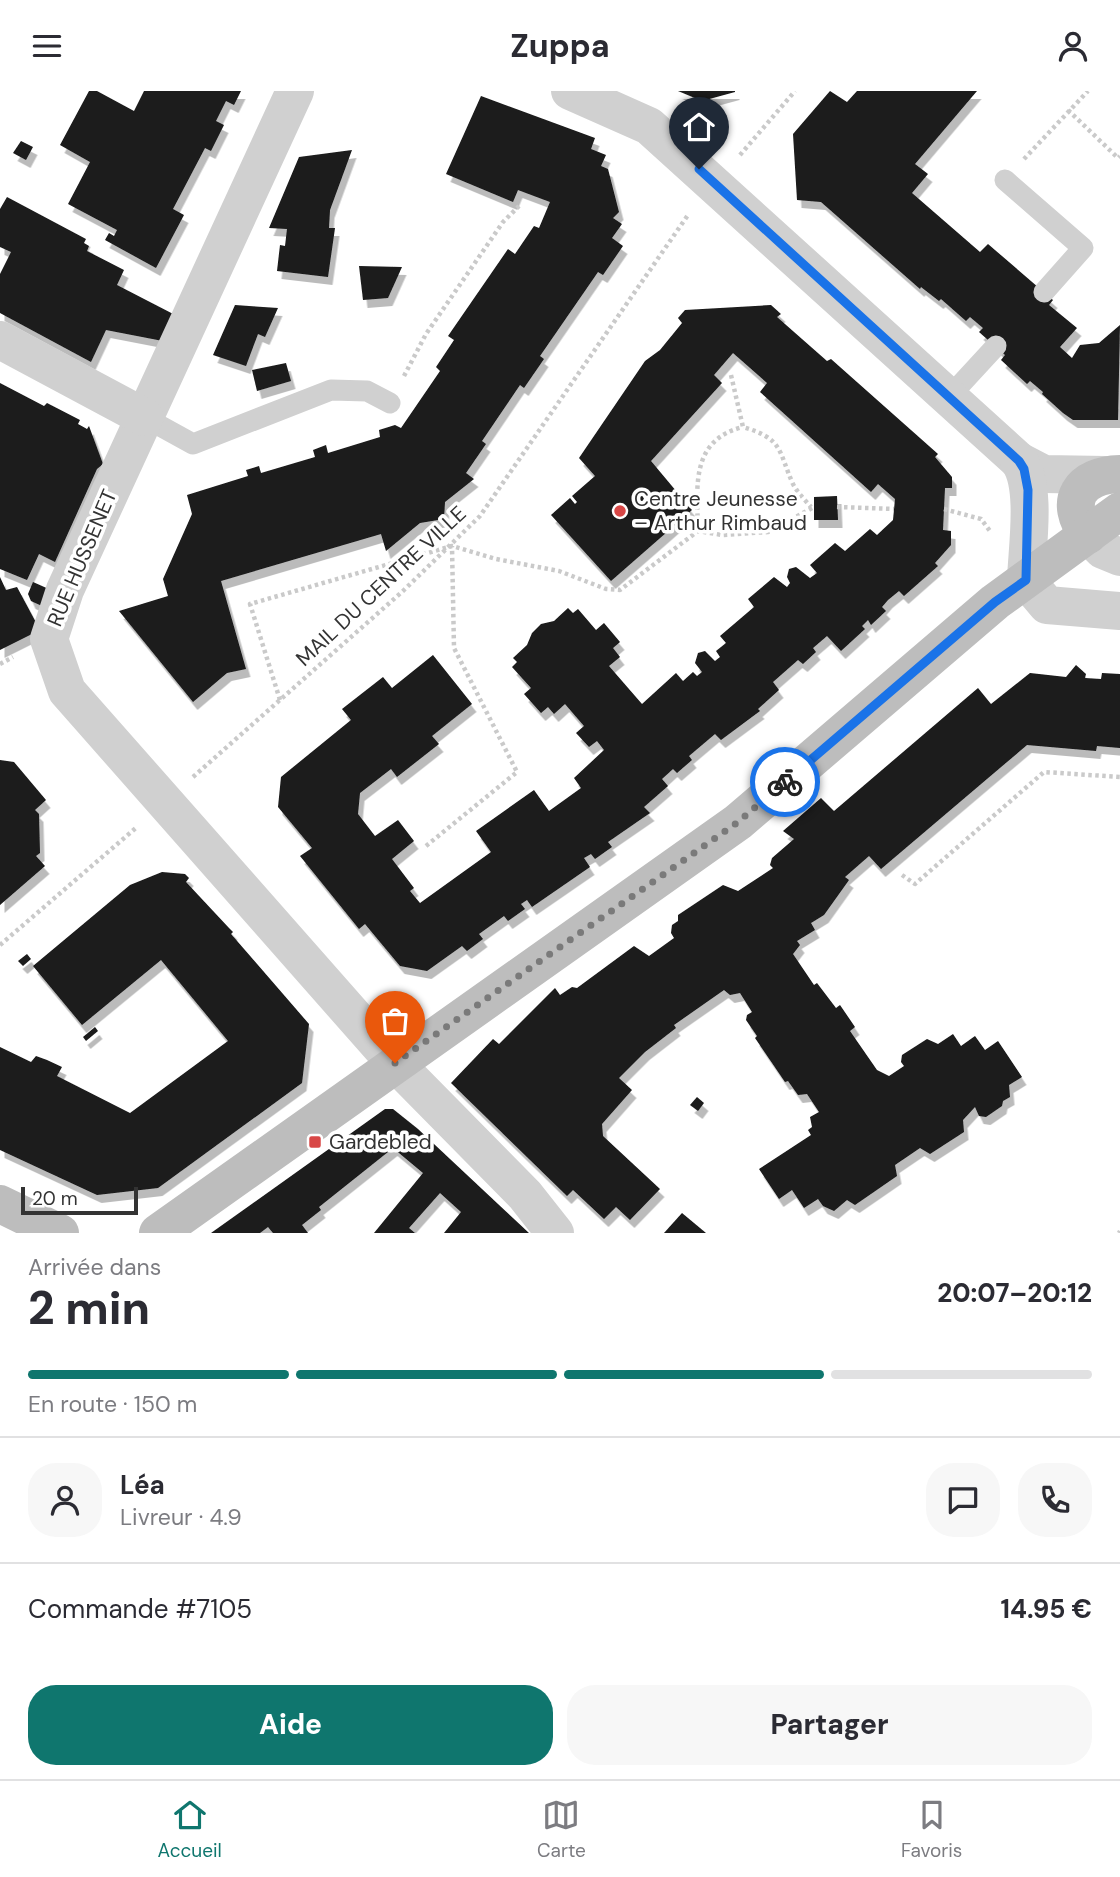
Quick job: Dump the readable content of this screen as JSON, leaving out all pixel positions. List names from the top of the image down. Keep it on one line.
{"streets":{"street":["RUE HUSSENET"],"path":["MAIL DU CENTRE VILLE"]},"crossings":[["RUE HUSSENET","MAIL DU CENTRE VILLE"]],"places":{"other":["Centre Jeunesse – Arthur Rimbaud"],"transit":["Gardebled"]},"scale_bar":"20 m","page":{"header":"Zuppa","scale":"20 m","heading":["2 min","Arrivée dans","20:07–20:12"],"panel":["Léa","Livreur · 4.9","Commande #7105","14.95 €"],"bar":"En route · 150 m","buttons":["Aide","Partager"],"tabs":["Accueil","Carte","Favoris"]}}
